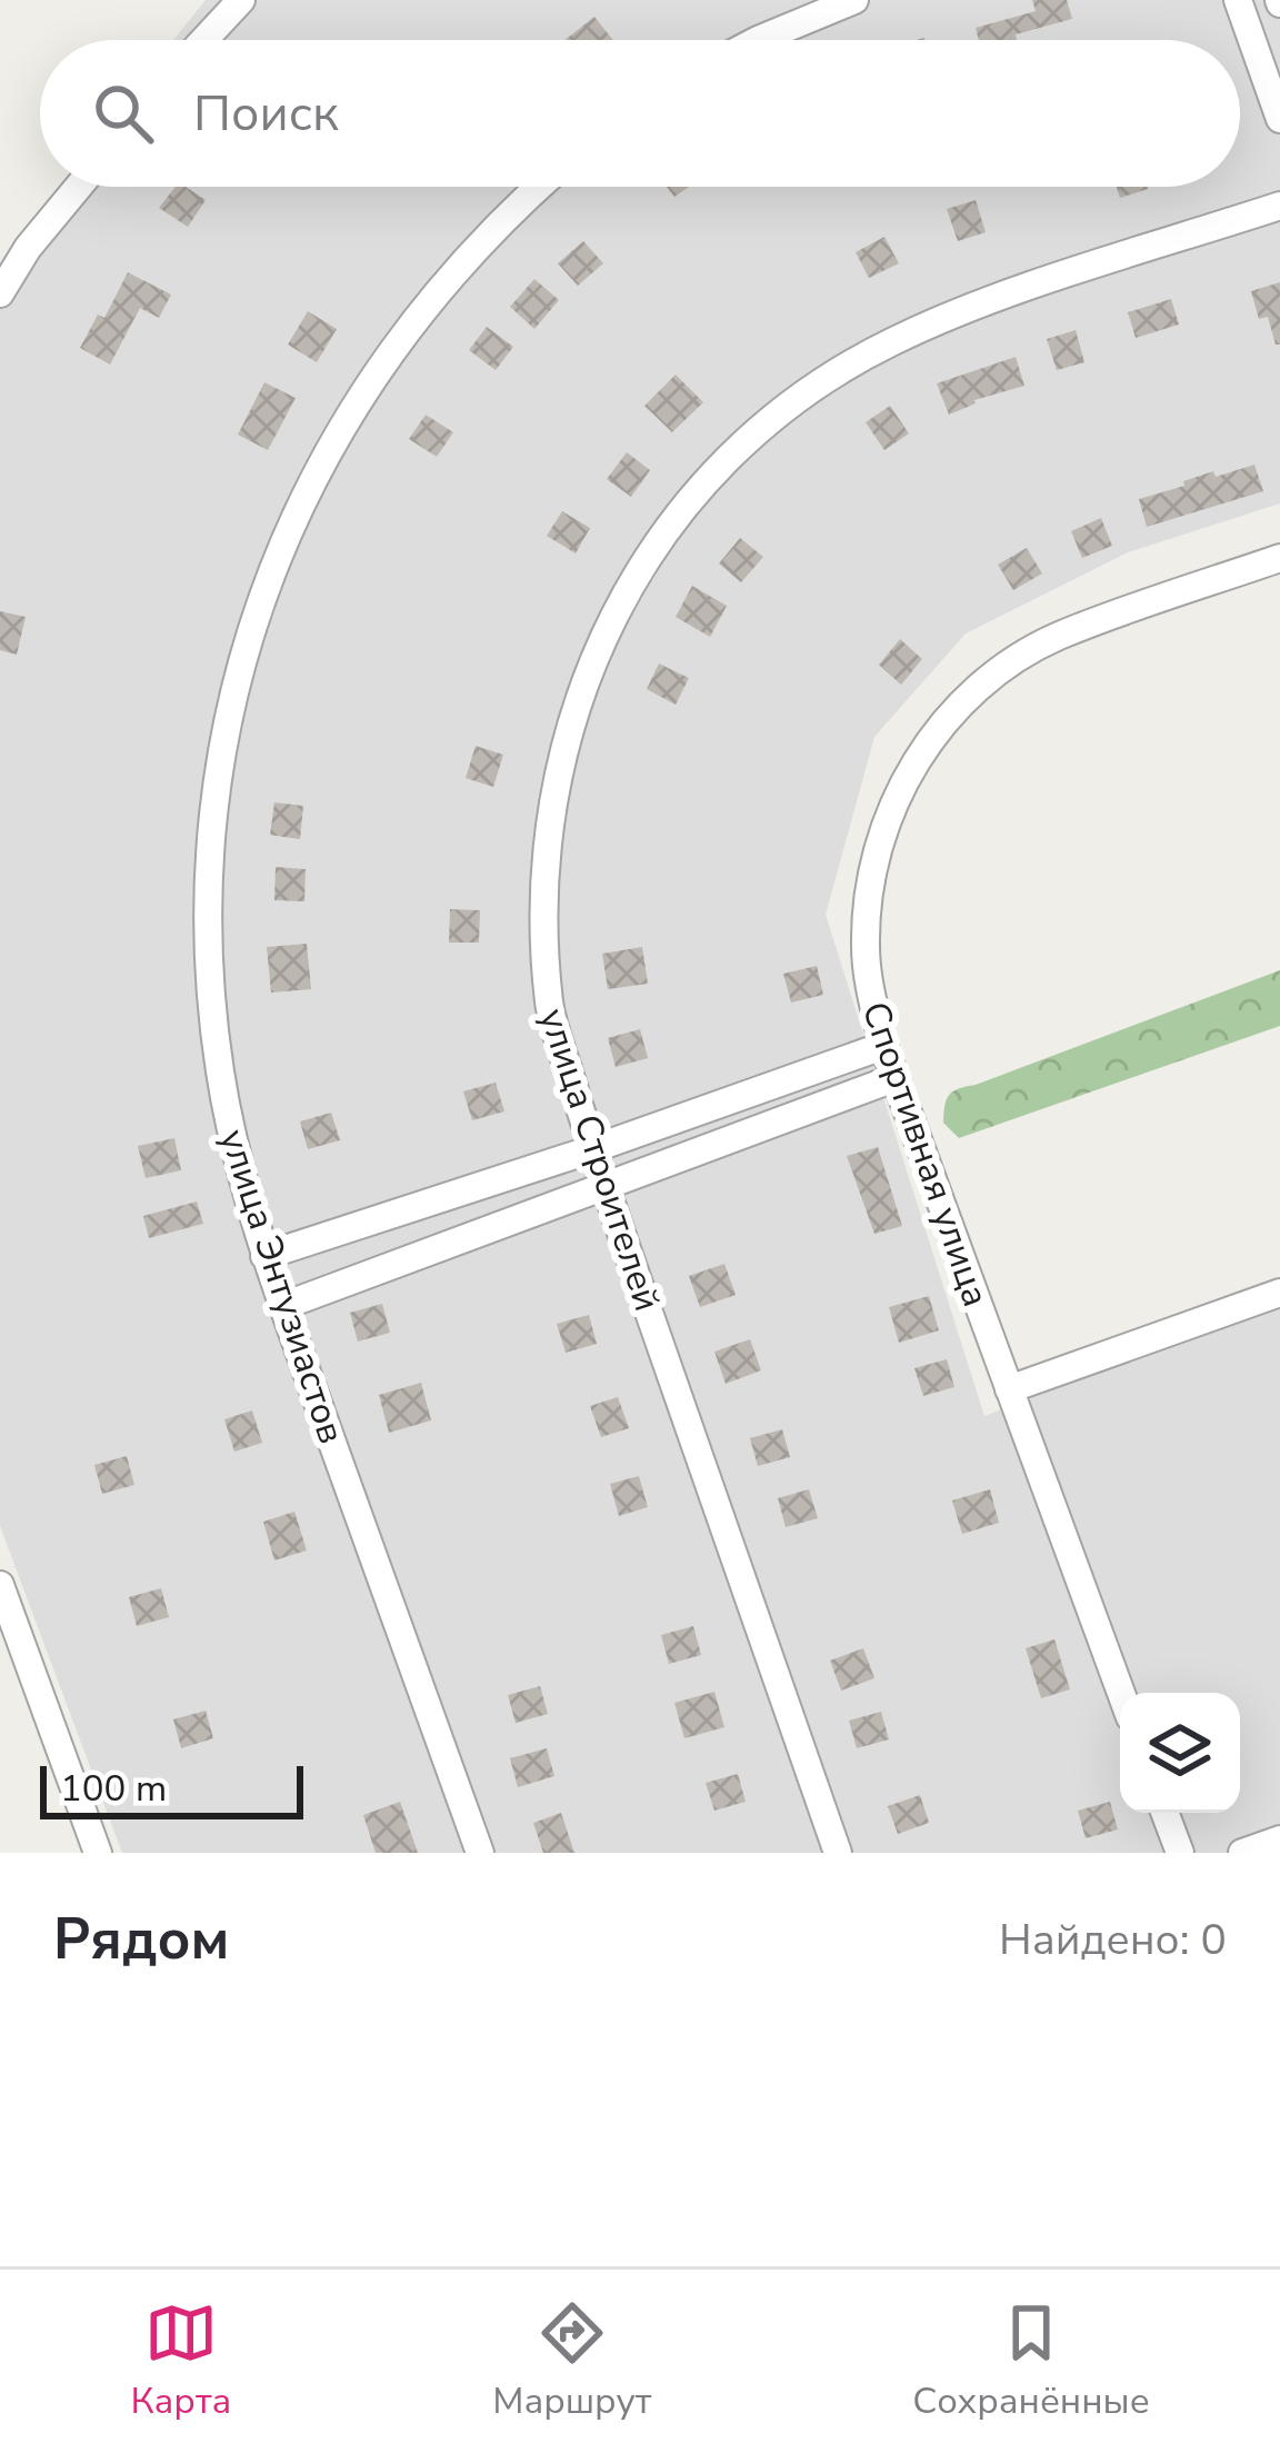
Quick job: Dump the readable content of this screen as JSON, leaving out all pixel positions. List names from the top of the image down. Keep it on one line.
{"streets":{"street":["Спортивная улица","улица Строителей","улица Энтузиастов"]},"scale_bar":"100 m","page":{"search":"Поиск","scale":"100 m","heading":["Рядом","Найдено: 0"],"nav":["Карта","Маршрут","Сохранённые"]}}
